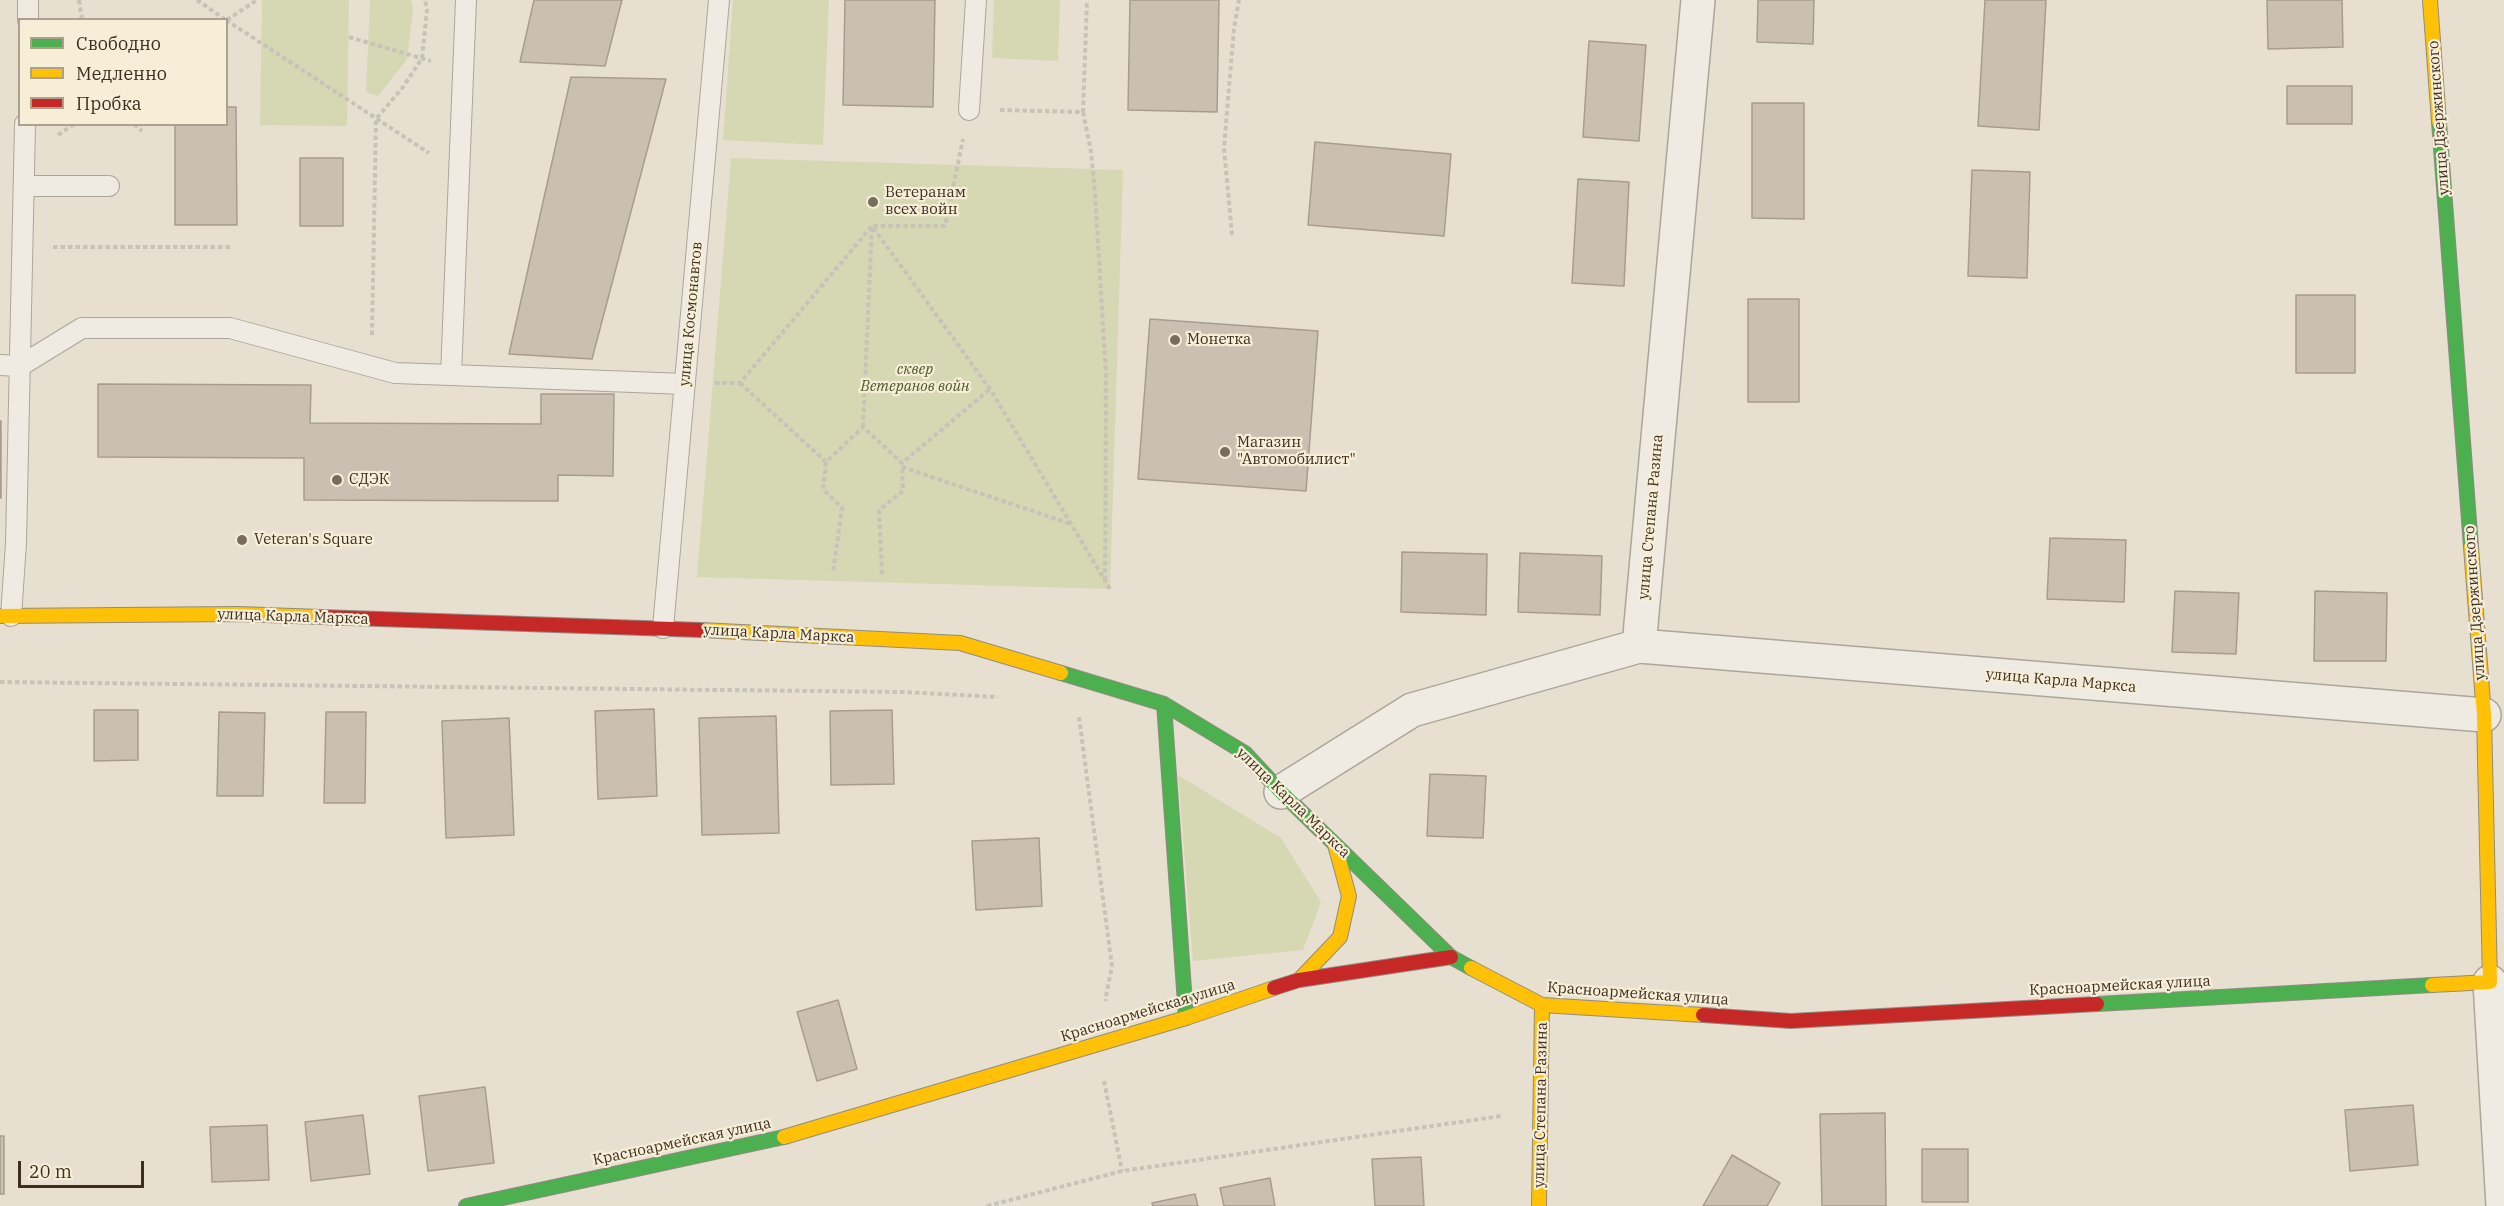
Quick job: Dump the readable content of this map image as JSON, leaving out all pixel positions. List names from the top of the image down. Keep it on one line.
{"streets":{"main road":["улица Дзержинского","улица Степана Разина","улица Карла Маркса","Красноармейская улица"],"lane":["улица Космонавтов"]},"crossings":[["улица Дзержинского","улица Карла Маркса"],["улица Дзержинского","Красноармейская улица"],["улица Космонавтов","улица Карла Маркса"],["улица Степана Разина","улица Карла Маркса"],["улица Степана Разина","Красноармейская улица"],["улица Карла Маркса","Красноармейская улица"]],"parks":["сквер Ветеранов войн"],"places":["Ветеранам всех войн","Монетка","Магазин \"Автомобилист\"","СДЭК","Veteran's Square"],"legend":["Свободно","Медленно","Пробка"],"scale_bar":"20 m"}
